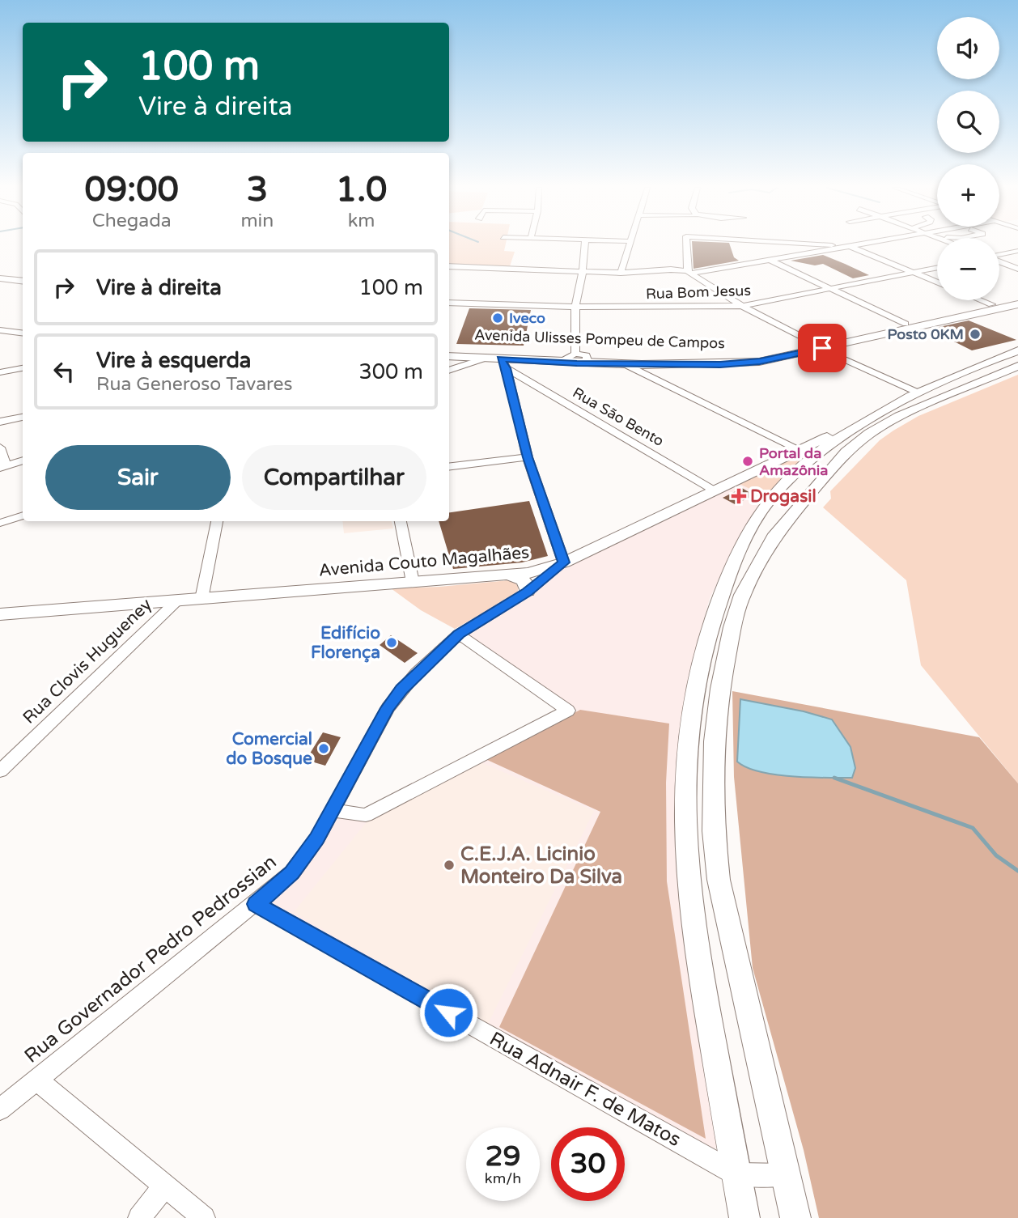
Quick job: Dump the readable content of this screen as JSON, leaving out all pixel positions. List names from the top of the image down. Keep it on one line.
{"streets":{"main road":["Avenida Ulisses Pompeu de Campos","Avenida Couto Magalhães"],"street":["Rua Bom Jesus","Rua São Bento","Rua Clovis Hugueney","Rua Governador Pedro Pedrossian","Rua Adnair F. de Matos"]},"crossings":[["Avenida Ulisses Pompeu de Campos","Rua São Bento"],["Rua São Bento","Avenida Couto Magalhães"],["Avenida Couto Magalhães","Rua Clovis Hugueney"],["Avenida Couto Magalhães","Rua Governador Pedro Pedrossian"],["Rua Governador Pedro Pedrossian","Rua Adnair F. de Matos"]],"places":{"other":["Iveco","Posto 0KM","Portal da Amazônia","Edifício Florença","Comercial do Bosque","C.E.J.A. Licinio Monteiro Da Silva"],"health":["Drogasil"]},"page":{"map_buttons":["+","−"],"turn":["100 m","Vire à direita"],"eta":["09:00","Chegada","3","min","1.0","km"],"list":[{"name":"Vire à direita","value":"100 m"},{"name":"Vire à esquerda","note":"Rua Generoso Tavares","value":"300 m"}],"buttons":["Sair","Compartilhar"],"speed":"29 km/h","limit":"30"}}
